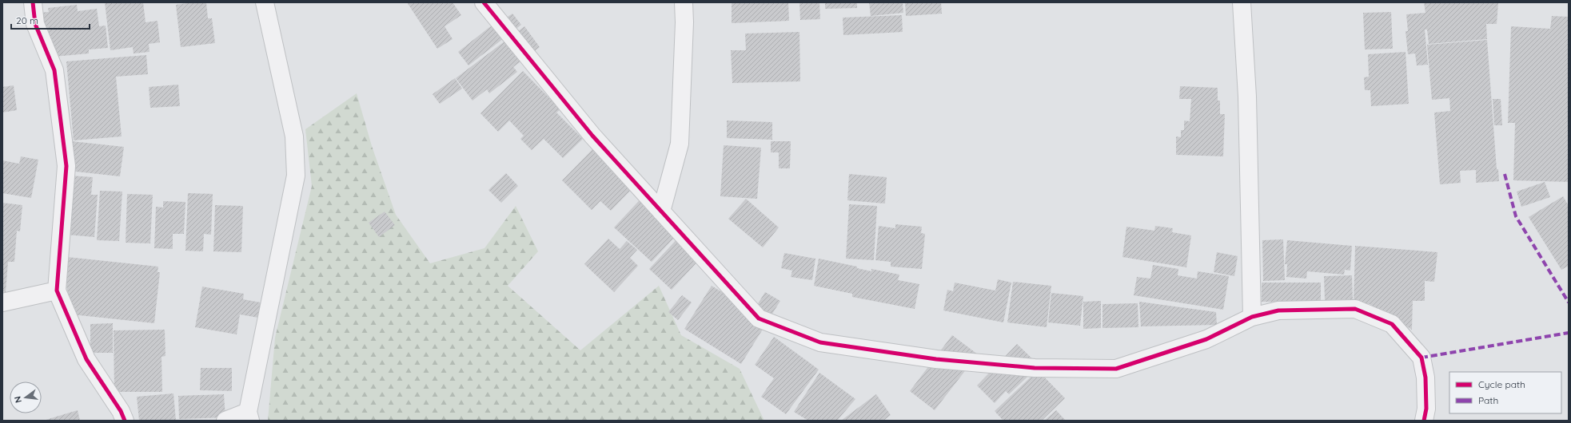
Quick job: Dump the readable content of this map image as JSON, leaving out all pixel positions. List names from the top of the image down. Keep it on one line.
{"legend":["Cycle path","Path"],"scale_bar":"20 m","north":"left"}
